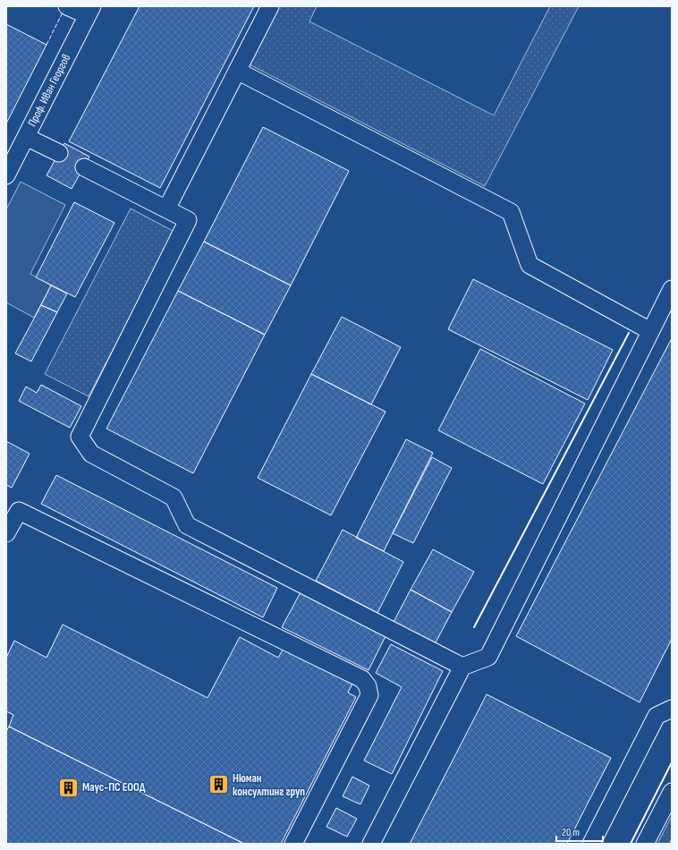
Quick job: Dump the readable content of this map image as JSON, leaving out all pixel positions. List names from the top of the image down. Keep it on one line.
{"streets":{"street":["Проф. Иван Георгов"]},"places":{"building":["Нюман консултинг груп","Маус-ПС ЕООД"]},"scale_bar":"20 m"}
